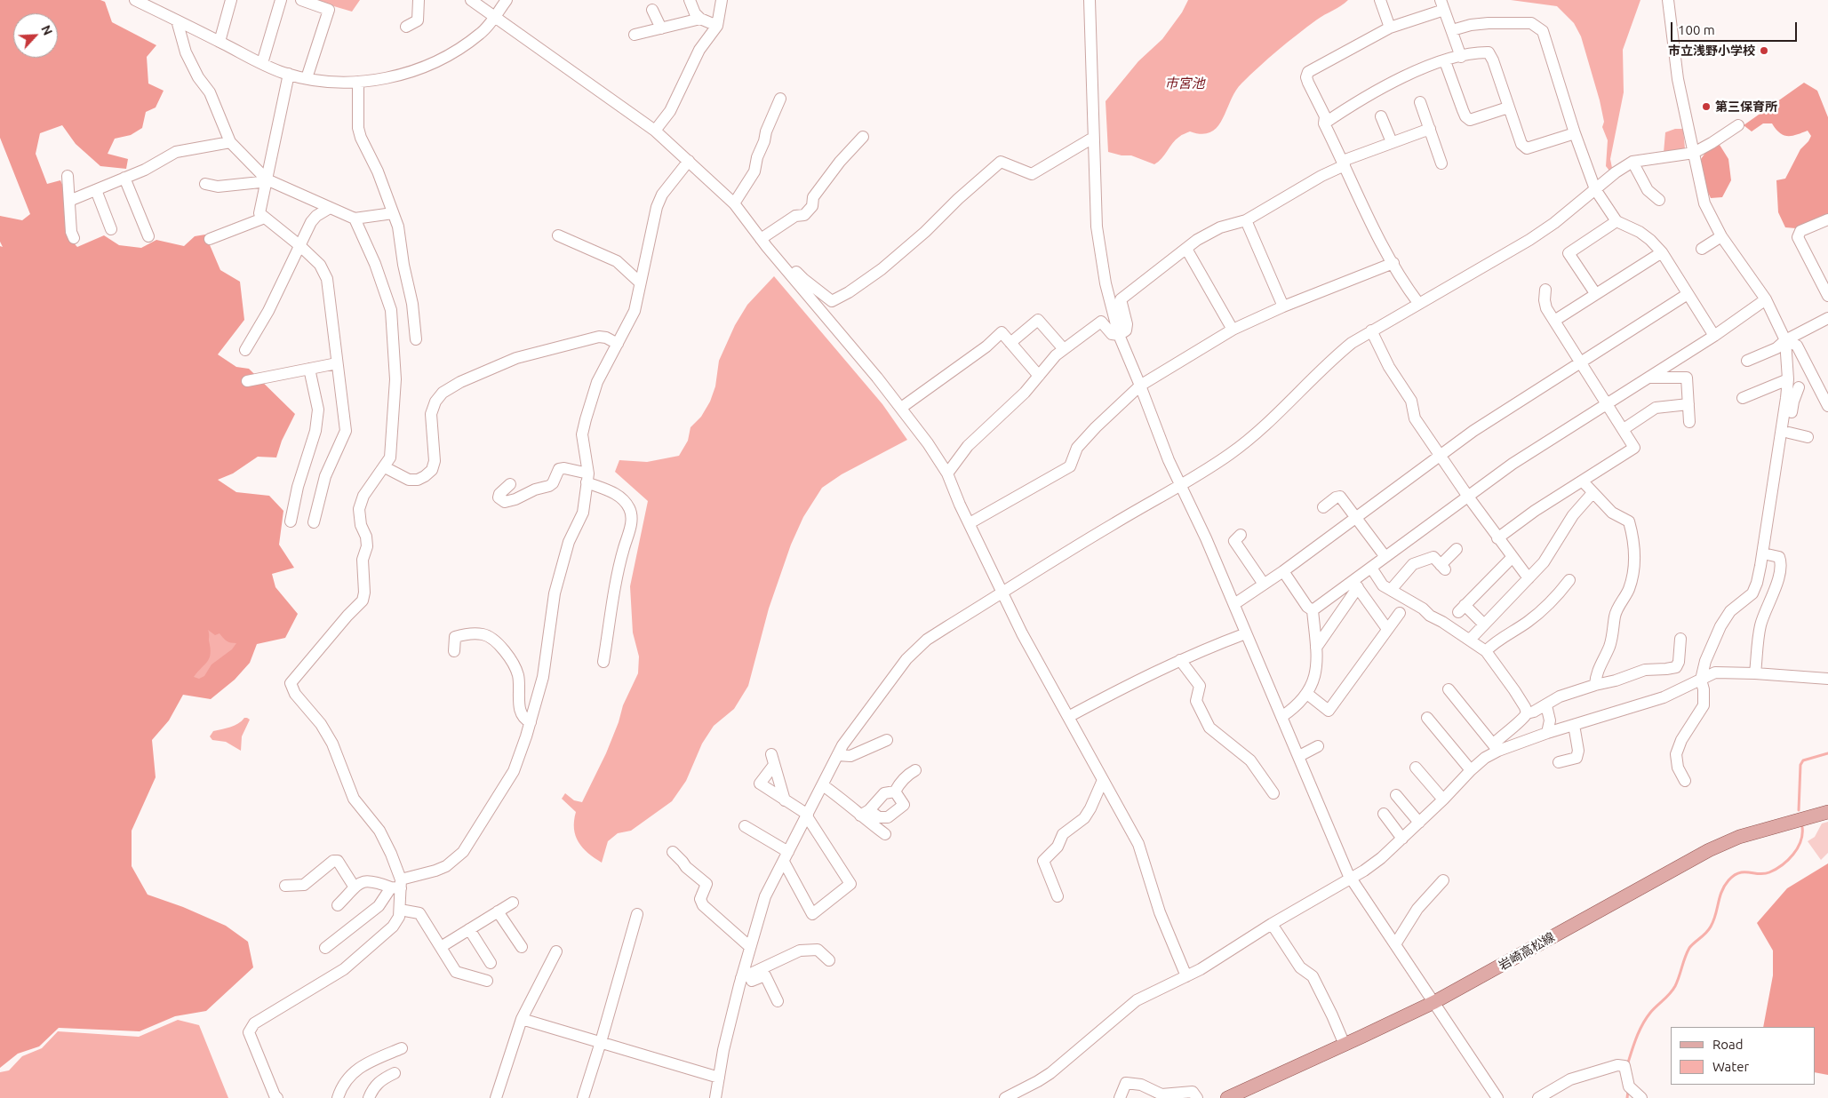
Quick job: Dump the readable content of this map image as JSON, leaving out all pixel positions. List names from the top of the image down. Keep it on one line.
{"streets":{"main road":["岩崎高松線"]},"water":["市宮池"],"places":["市立浅野小学校","第三保育所"],"legend":["Road","Water"],"scale_bar":"100 m","north":"top right"}
